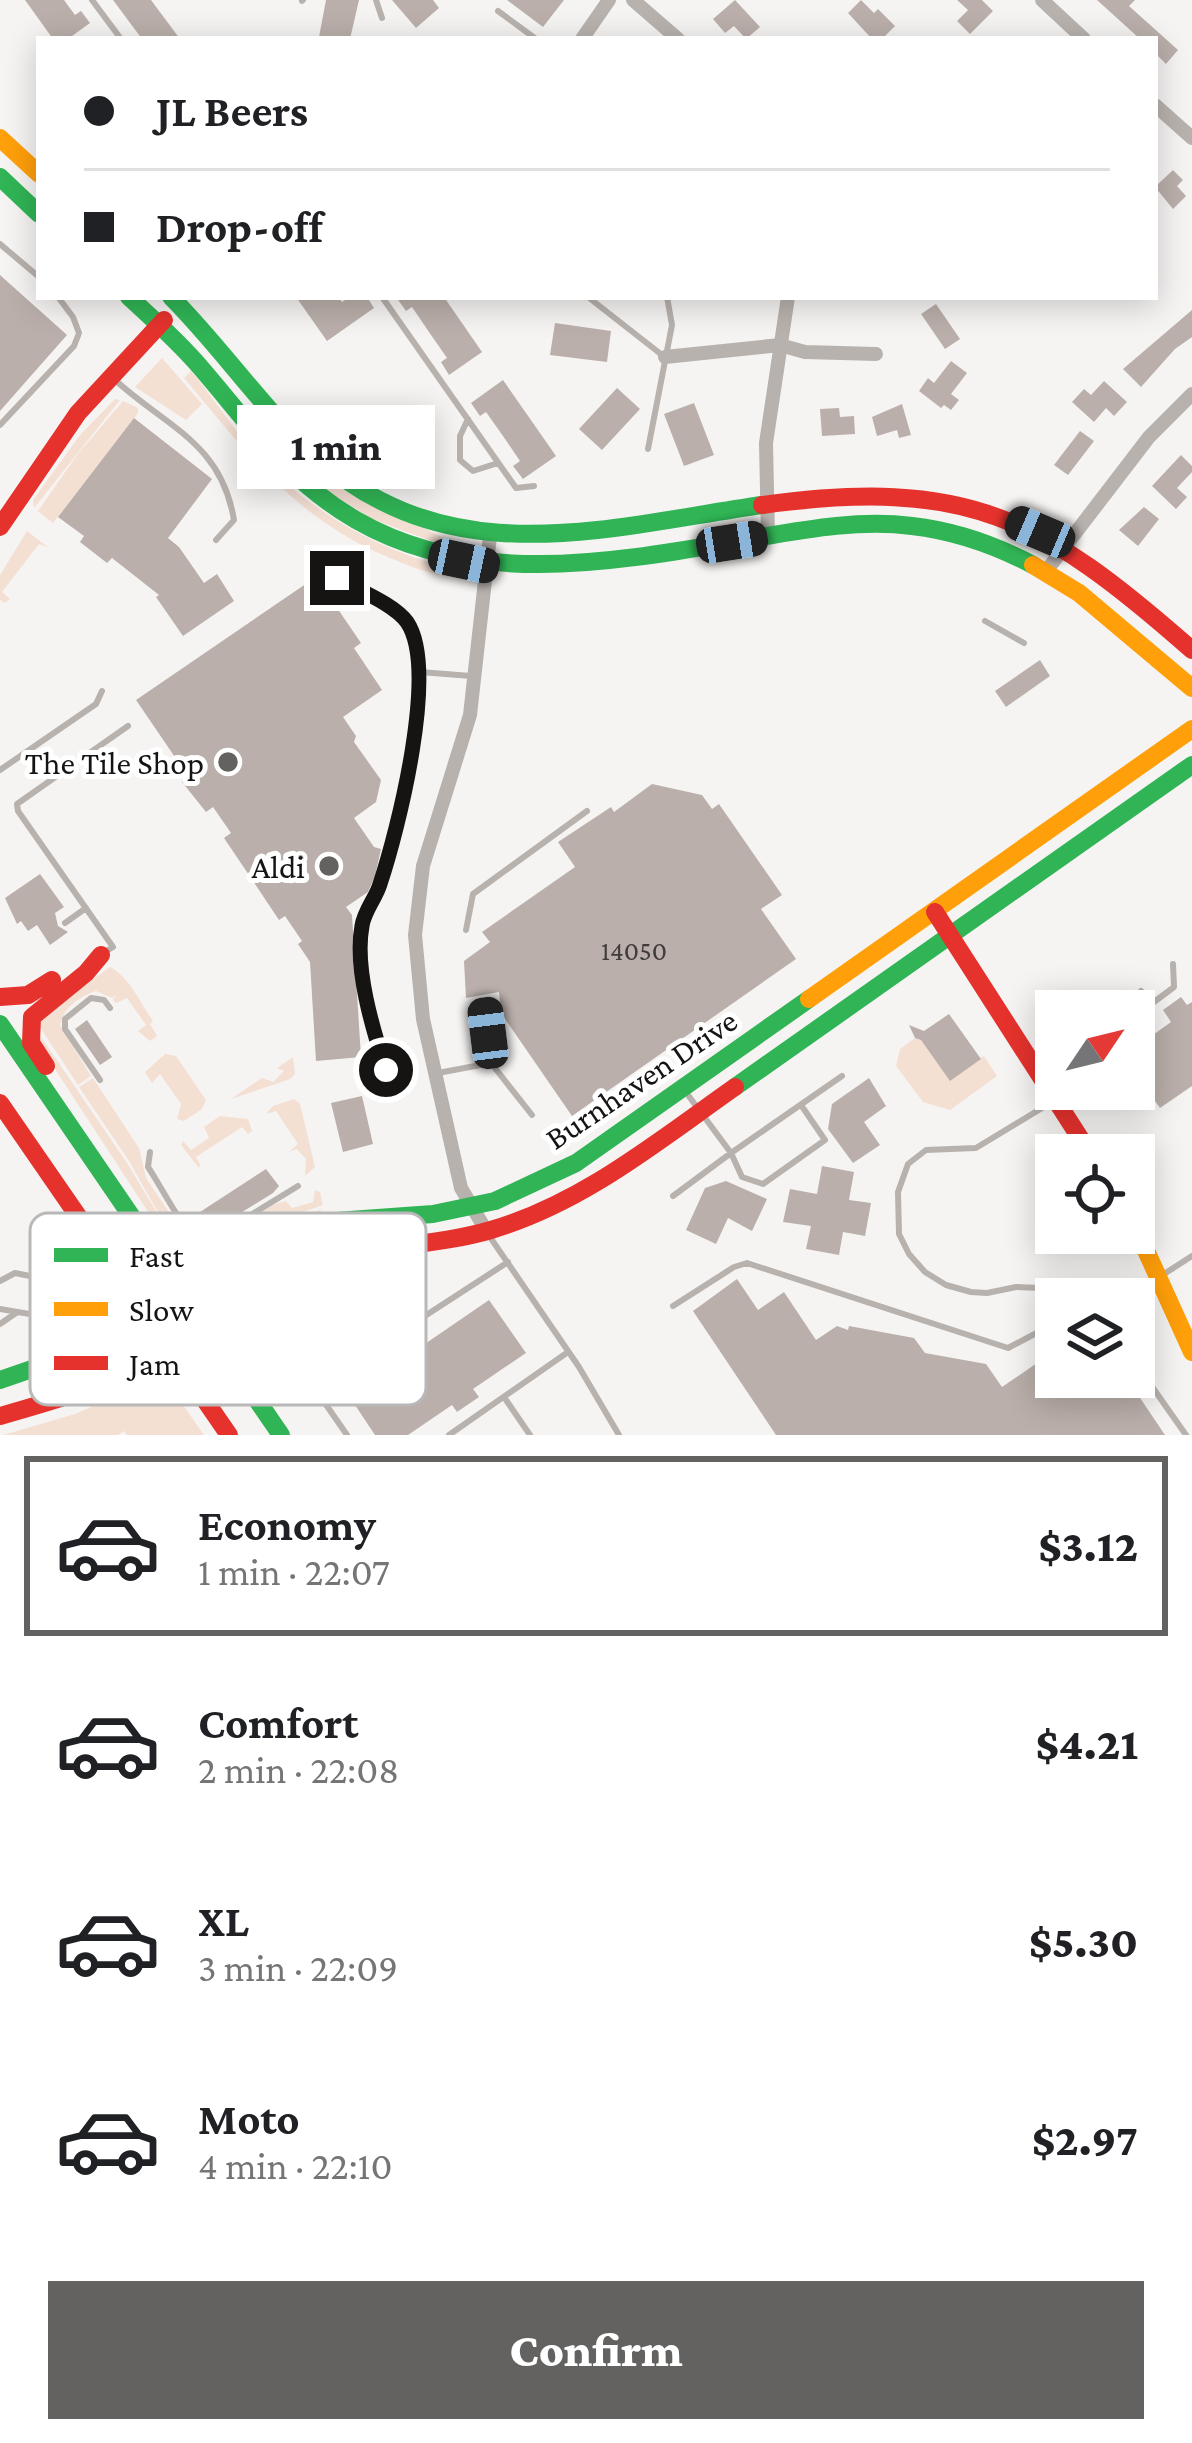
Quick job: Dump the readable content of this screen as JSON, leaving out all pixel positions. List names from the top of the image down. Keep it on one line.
{"streets":{"main road":["Burnhaven Drive"]},"places":["The Tile Shop","Aldi"],"house_numbers":["14050"],"legend":["Fast","Slow","Jam"],"north":"top right","page":{"banner":["JL Beers","Drop-off"],"bubble":"1 min","list":[{"name":"Economy","note":"1 min · 22:07","value":"$3.12"},{"name":"Comfort","note":"2 min · 22:08","value":"$4.21"},{"name":"XL","note":"3 min · 22:09","value":"$5.30"},{"name":"Moto","note":"4 min · 22:10","value":"$2.97"}],"buttons":"Confirm"}}
